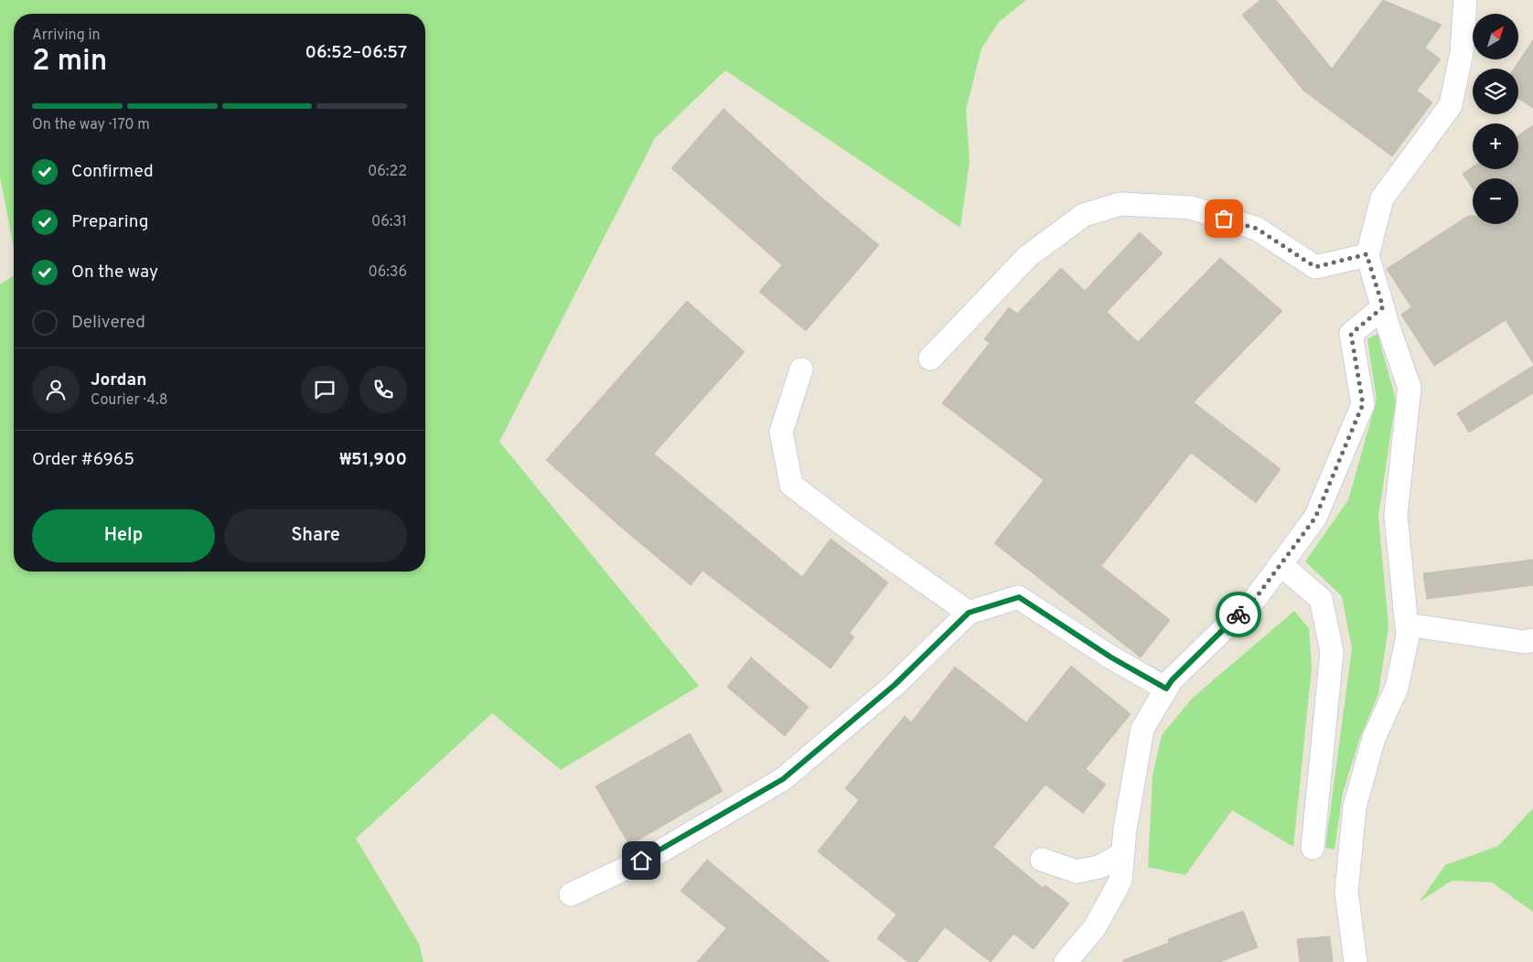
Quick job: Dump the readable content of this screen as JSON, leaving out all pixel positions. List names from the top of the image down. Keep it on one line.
{"north":"top right","page":{"map_buttons":["+","−"],"heading":["2 min","Arriving in","06:52–06:57"],"panel":["Jordan","Courier · 4.8","Order #6965","₩51,900"],"bar":"On the way · 170 m","list":[["Confirmed","06:22"],["Preparing","06:31"],["On the way","06:36"],"Delivered"],"buttons":["Help","Share"]}}
